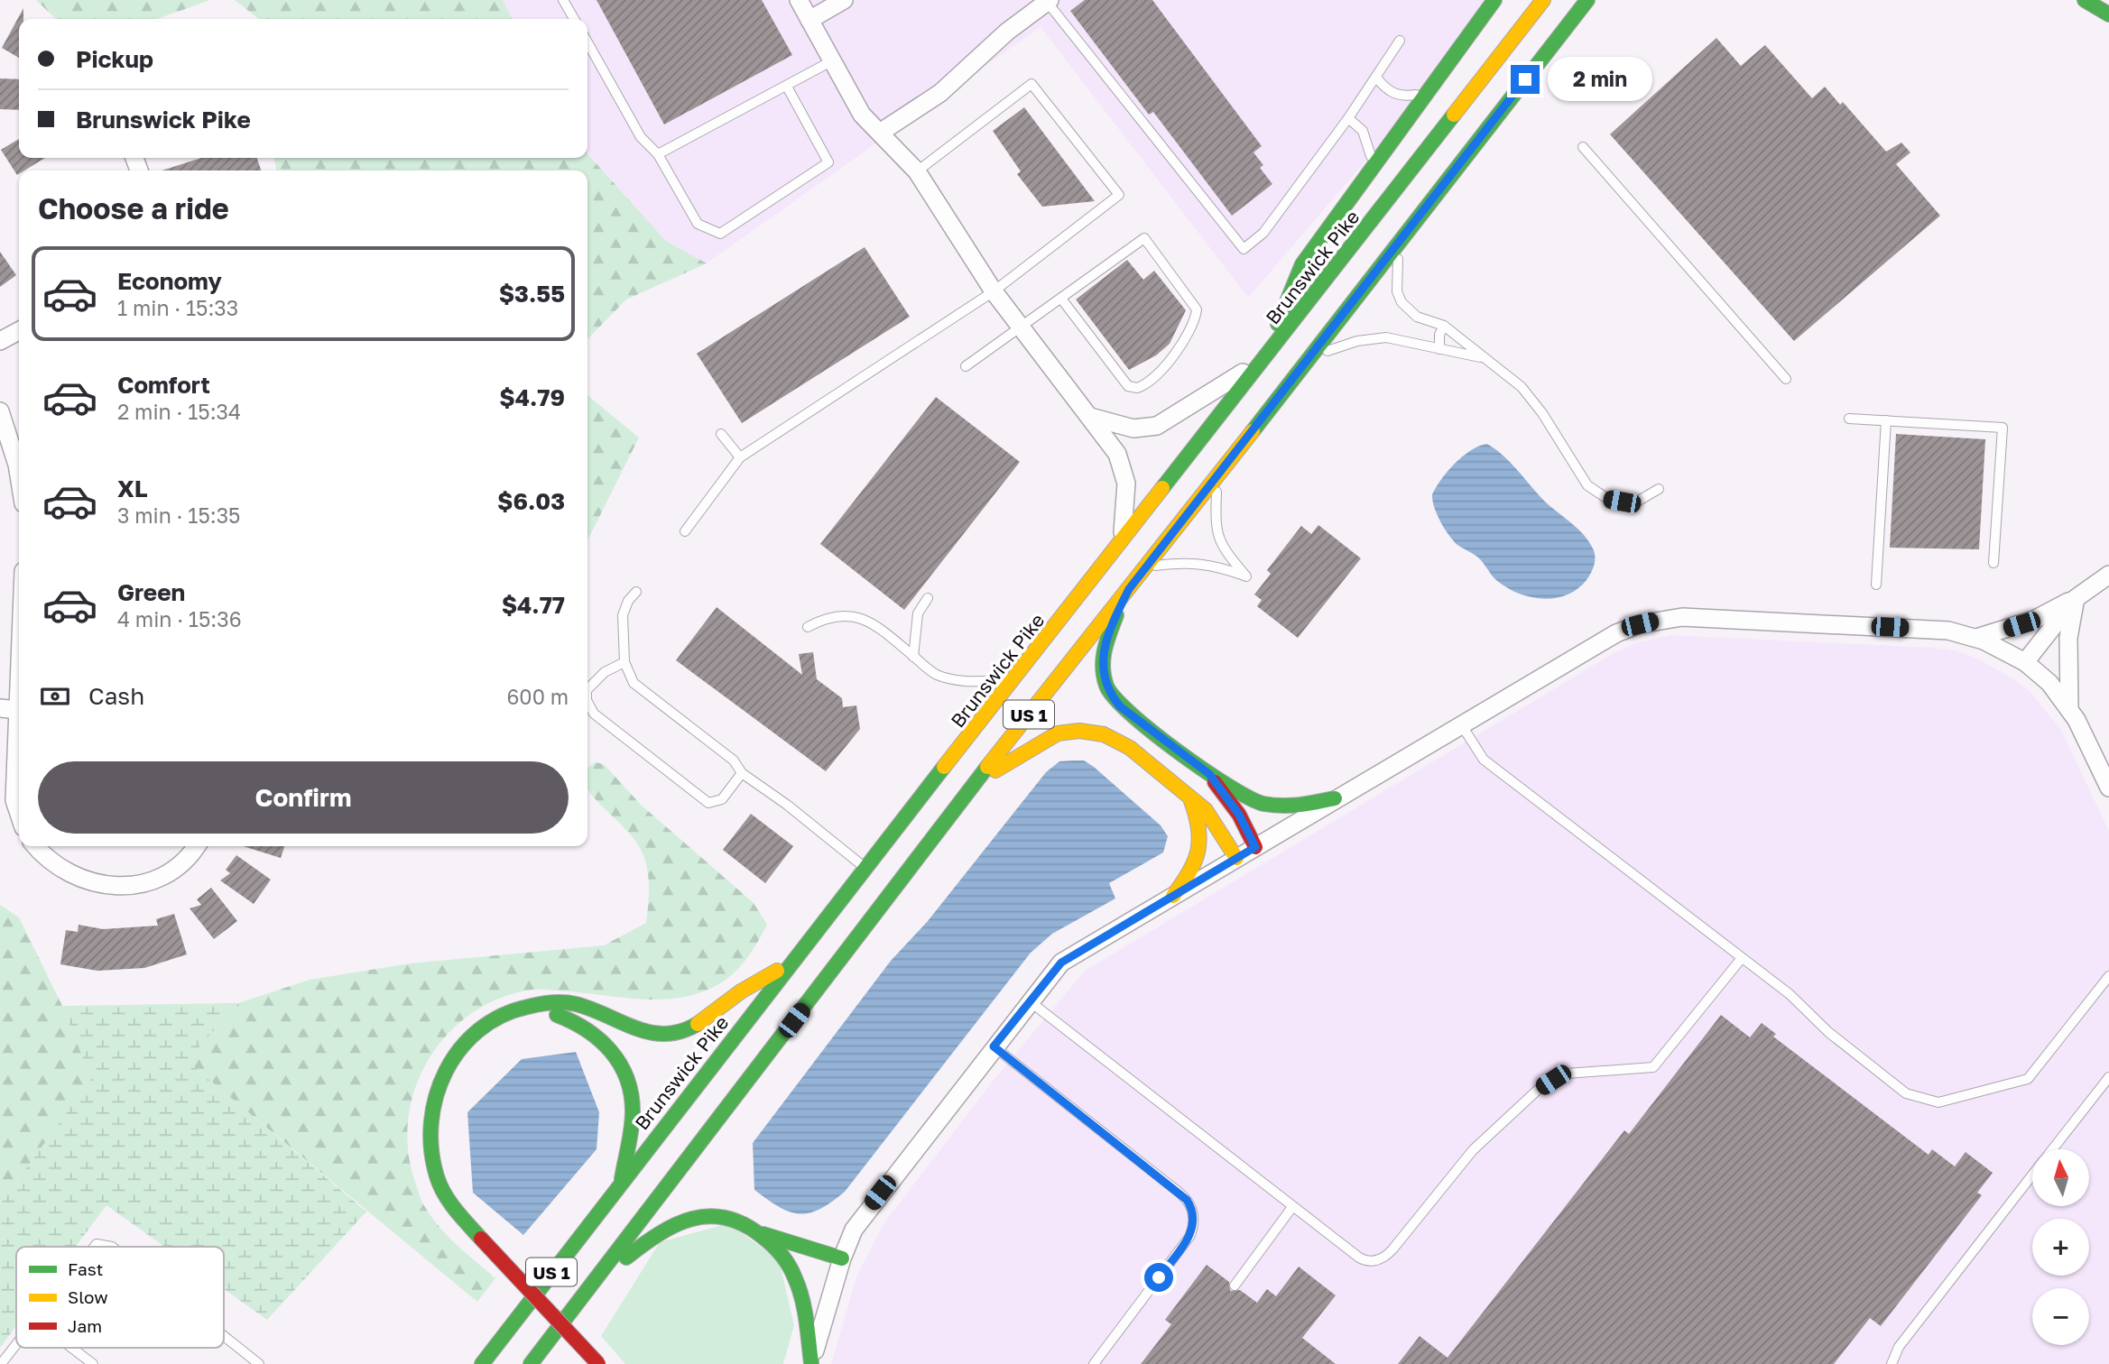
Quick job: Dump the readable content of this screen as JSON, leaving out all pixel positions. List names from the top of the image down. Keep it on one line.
{"streets":{"highway":["Brunswick Pike","US 1"]},"legend":["Fast","Slow","Jam"],"north":"top","page":{"banner":["Pickup","Brunswick Pike"],"bubble":"2 min","heading":"Choose a ride","list":[{"name":"Economy","note":"1 min · 15:33","value":"$3.55"},{"name":"Comfort","note":"2 min · 15:34","value":"$4.79"},{"name":"XL","note":"3 min · 15:35","value":"$6.03"},{"name":"Green","note":"4 min · 15:36","value":"$4.77"}],"pay":["Cash","600 m"],"buttons":"Confirm","map_buttons":["+","−"]}}
